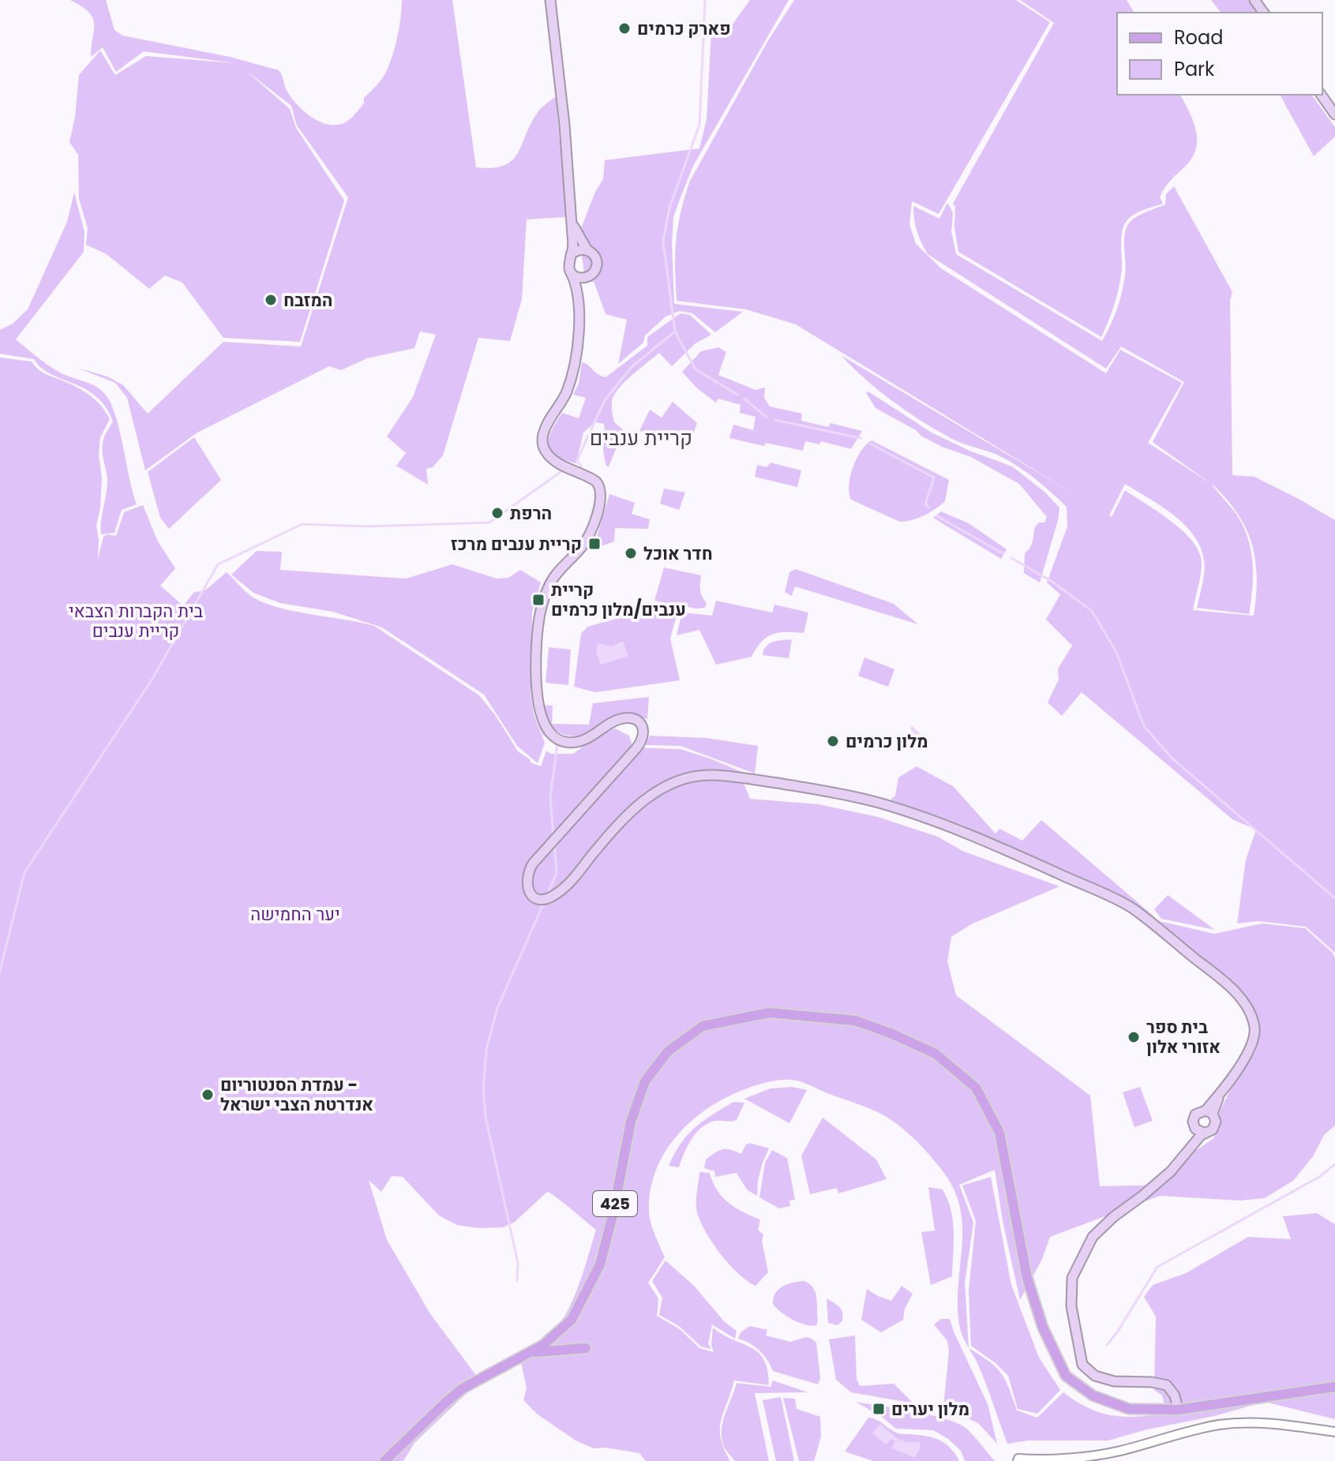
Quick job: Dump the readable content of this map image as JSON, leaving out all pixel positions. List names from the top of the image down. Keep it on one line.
{"streets":{"main road":["425"]},"districts":["קריית ענבים"],"parks":["בית הקברות הצבאי קריית ענבים","יער החמישה"],"places":{"other":["פארק כרמים","המזבח","הרפת","חדר אוכל","מלון כרמים","בית ספר אזורי אלון","עמדת הסנטוריום - אנדרטת הצבי ישראל"],"transit":["קריית ענבים מרכז","קריית ענבים/מלון כרמים","מלון יערים"]},"legend":["Road","Park"]}
